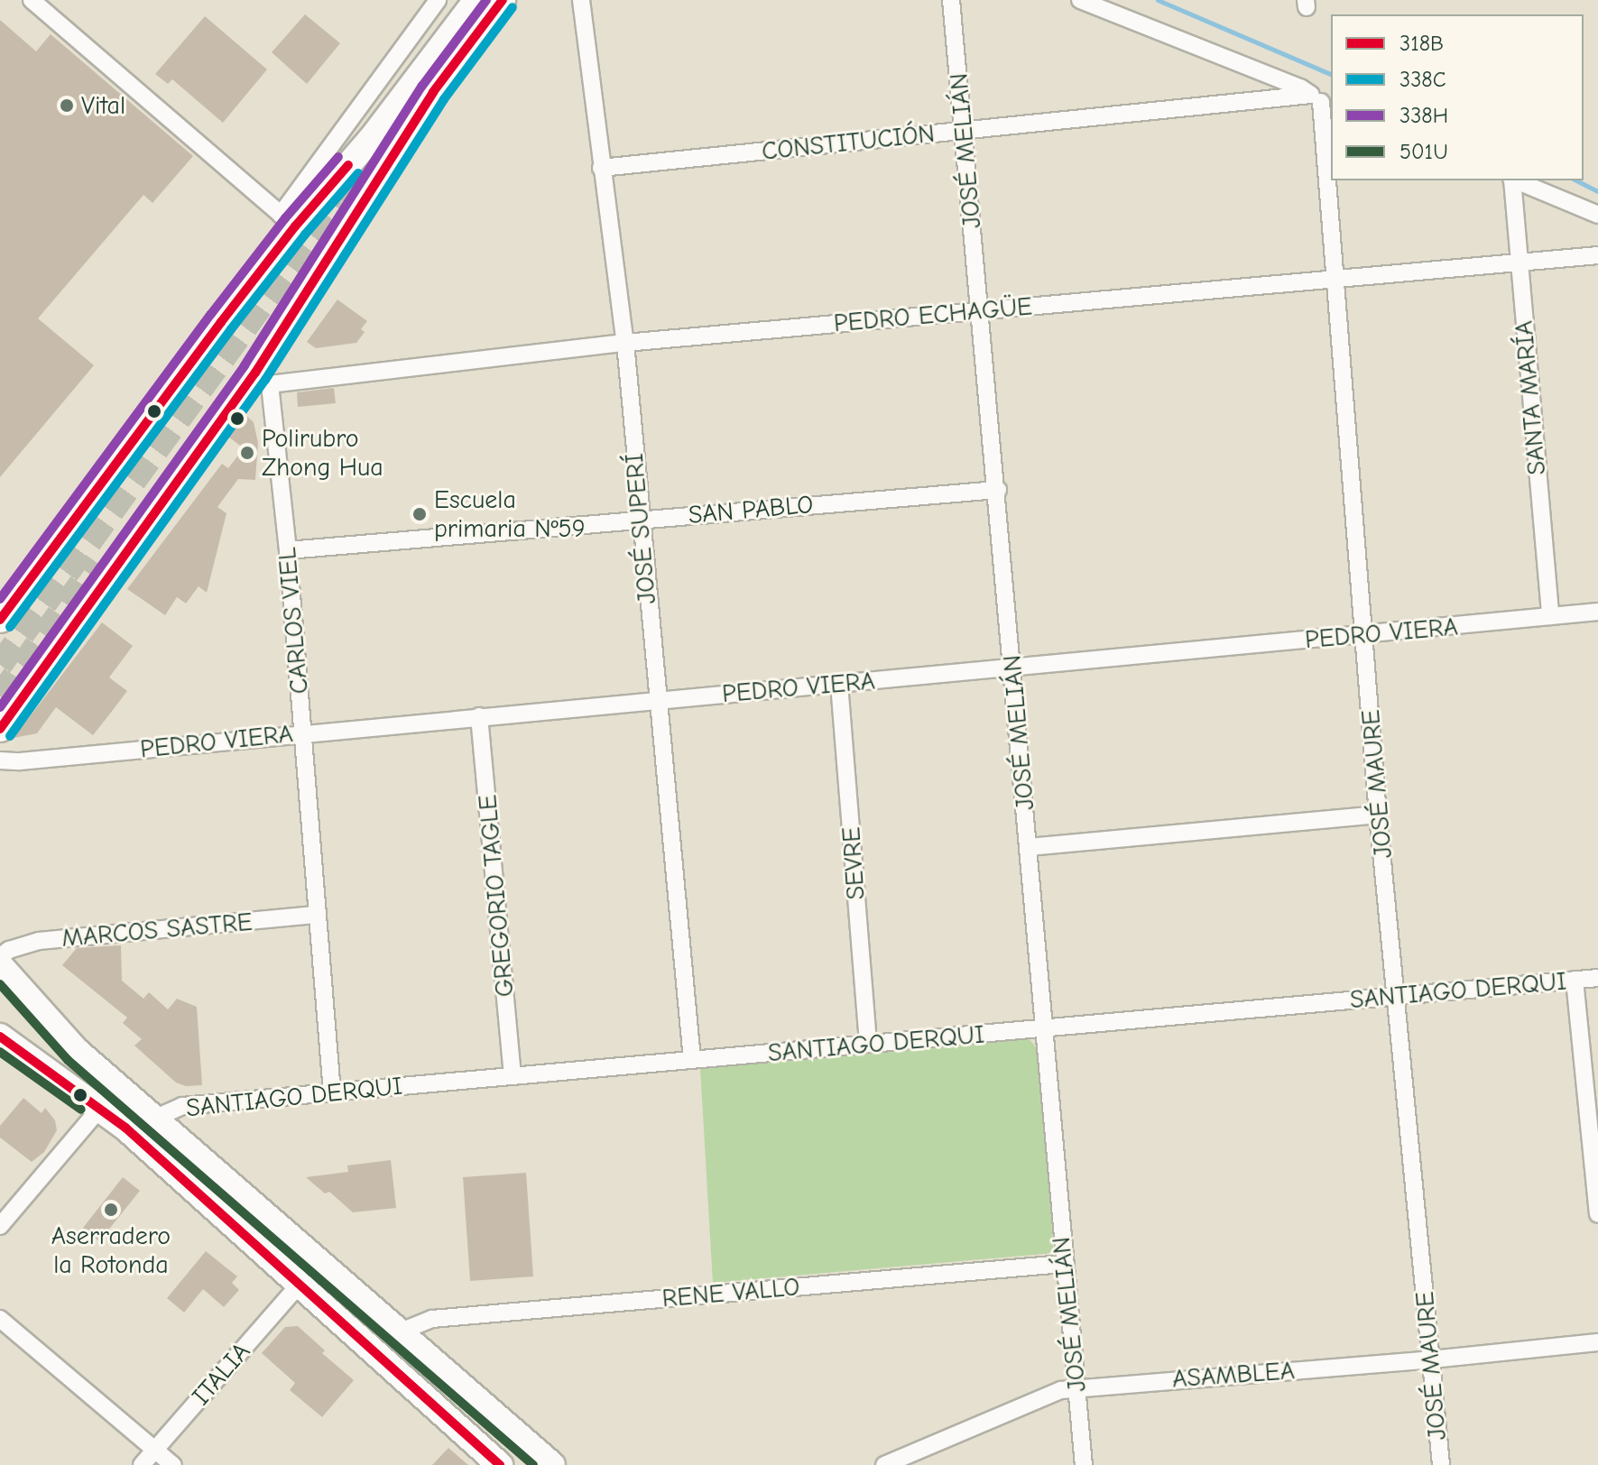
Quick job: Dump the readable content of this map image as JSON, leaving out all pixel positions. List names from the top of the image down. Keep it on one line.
{"streets":{"street":["CONSTITUCIÓN","JOSÉ MELIÁN","PEDRO ECHAGÜE","SANTA MARÍA","SAN PABLO","JOSÉ SUPERÍ","CARLOS VIEL","PEDRO VIERA","JOSÉ MAURE","SEVRE","GREGORIO TAGLE","MARCOS SASTRE","SANTIAGO DERQUI","RENE VALLO","ITALIA","ASAMBLEA"]},"crossings":[["CONSTITUCIÓN","JOSÉ MELIÁN"],["CONSTITUCIÓN","JOSÉ SUPERÍ"],["CONSTITUCIÓN","JOSÉ MAURE"],["JOSÉ MELIÁN","PEDRO ECHAGÜE"],["JOSÉ MELIÁN","SAN PABLO"],["JOSÉ MELIÁN","PEDRO VIERA"],["JOSÉ MELIÁN","SANTIAGO DERQUI"],["JOSÉ MELIÁN","RENE VALLO"],["JOSÉ MELIÁN","ASAMBLEA"],["PEDRO ECHAGÜE","SANTA MARÍA"],["PEDRO ECHAGÜE","JOSÉ SUPERÍ"],["PEDRO ECHAGÜE","CARLOS VIEL"],["PEDRO ECHAGÜE","JOSÉ MAURE"],["SANTA MARÍA","PEDRO VIERA"],["SAN PABLO","JOSÉ SUPERÍ"],["SAN PABLO","CARLOS VIEL"],["JOSÉ SUPERÍ","PEDRO VIERA"],["JOSÉ SUPERÍ","SANTIAGO DERQUI"],["CARLOS VIEL","PEDRO VIERA"],["CARLOS VIEL","MARCOS SASTRE"],["CARLOS VIEL","SANTIAGO DERQUI"],["PEDRO VIERA","JOSÉ MAURE"],["PEDRO VIERA","SEVRE"],["PEDRO VIERA","GREGORIO TAGLE"],["JOSÉ MAURE","SANTIAGO DERQUI"],["JOSÉ MAURE","ASAMBLEA"],["SEVRE","SANTIAGO DERQUI"],["GREGORIO TAGLE","SANTIAGO DERQUI"]],"places":["Vital","Polirubro Zhong Hua","Escuela primaria Nº59","Aserradero la Rotonda"],"lines":["transit line 318B","transit line 338H","transit line 338C","transit line 501U"],"legend":["318B","338C","338H","501U"]}
